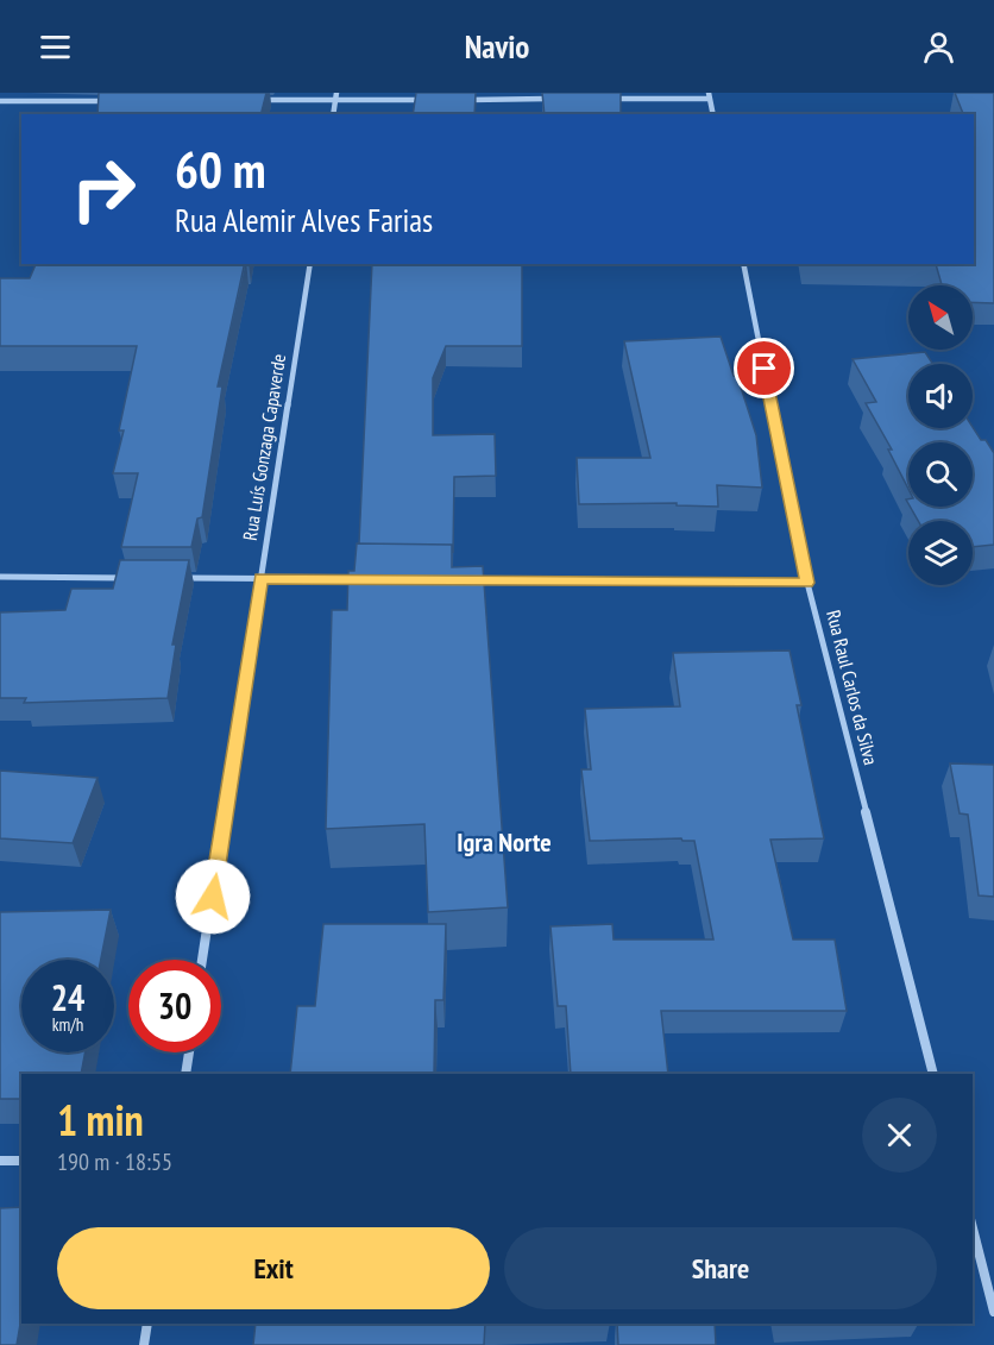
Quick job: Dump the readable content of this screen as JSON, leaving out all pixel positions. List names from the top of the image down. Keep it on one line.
{"streets":{"street":["Rua Luís Gonzaga Capaverde","Rua Raul Carlos da Silva"]},"districts":["Igra Norte"],"north":"top left","page":{"header":"Navio","turn":["60 m","Rua Alemir Alves Farias"],"speed":"24 km/h","limit":"30","heading":["1 min","190 m · 18:55"],"buttons":["Exit","Share"]}}
